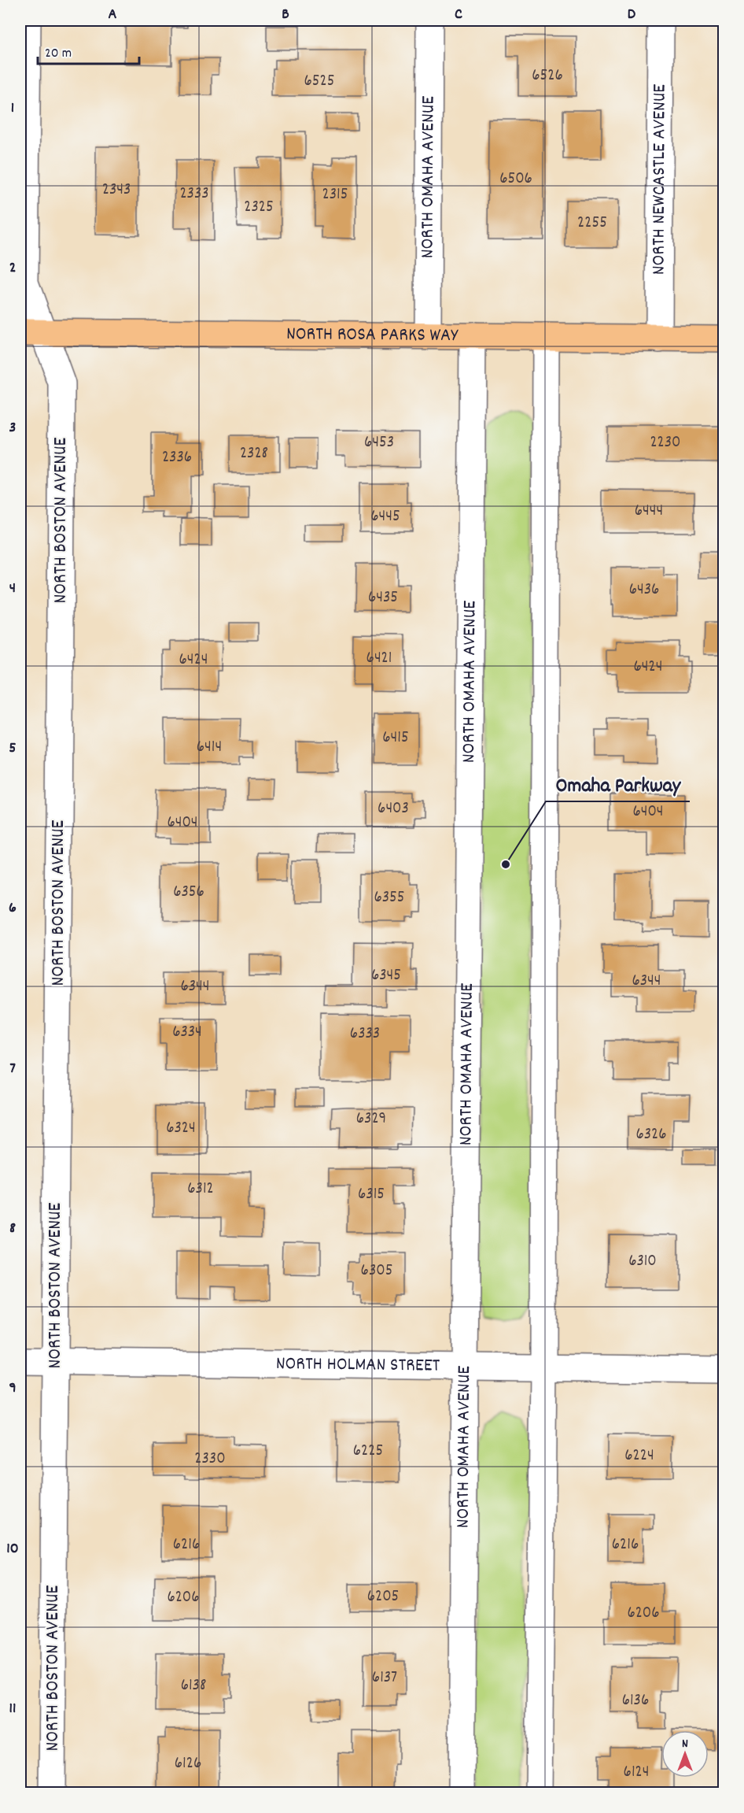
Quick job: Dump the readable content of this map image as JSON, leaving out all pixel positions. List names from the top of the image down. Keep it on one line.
{"streets":{"main road":["NORTH ROSA PARKS WAY"],"street":["NORTH OMAHA AVENUE","NORTH NEWCASTLE AVENUE","NORTH BOSTON AVENUE","NORTH HOLMAN STREET"]},"crossings":[["NORTH OMAHA AVENUE","NORTH ROSA PARKS WAY"],["NORTH OMAHA AVENUE","NORTH HOLMAN STREET"],["NORTH NEWCASTLE AVENUE","NORTH ROSA PARKS WAY"],["NORTH ROSA PARKS WAY","NORTH BOSTON AVENUE"],["NORTH BOSTON AVENUE","NORTH HOLMAN STREET"]],"places":["Omaha Parkway"],"house_numbers":["6526","6525","6506","2343","2333","2315","2325","2255","6453","2230","2328","2336","6444","6445","6436","6435","6421","6424","6424","6415","6414","6403","6404","6404","6356","6355","6345","6344","6344","6334","6333","6329","6324","6326","6312","6315","6310","6305","6225","6224","2330","6216","6216","6205","6206","6206","6137","6138","6136","6126","6124"],"scale_bar":"20 m","north":"top","grid":{"columns":["A","B","C","D"],"rows":["1","2","3","4","5","6","7","8","9","10","11"]}}
